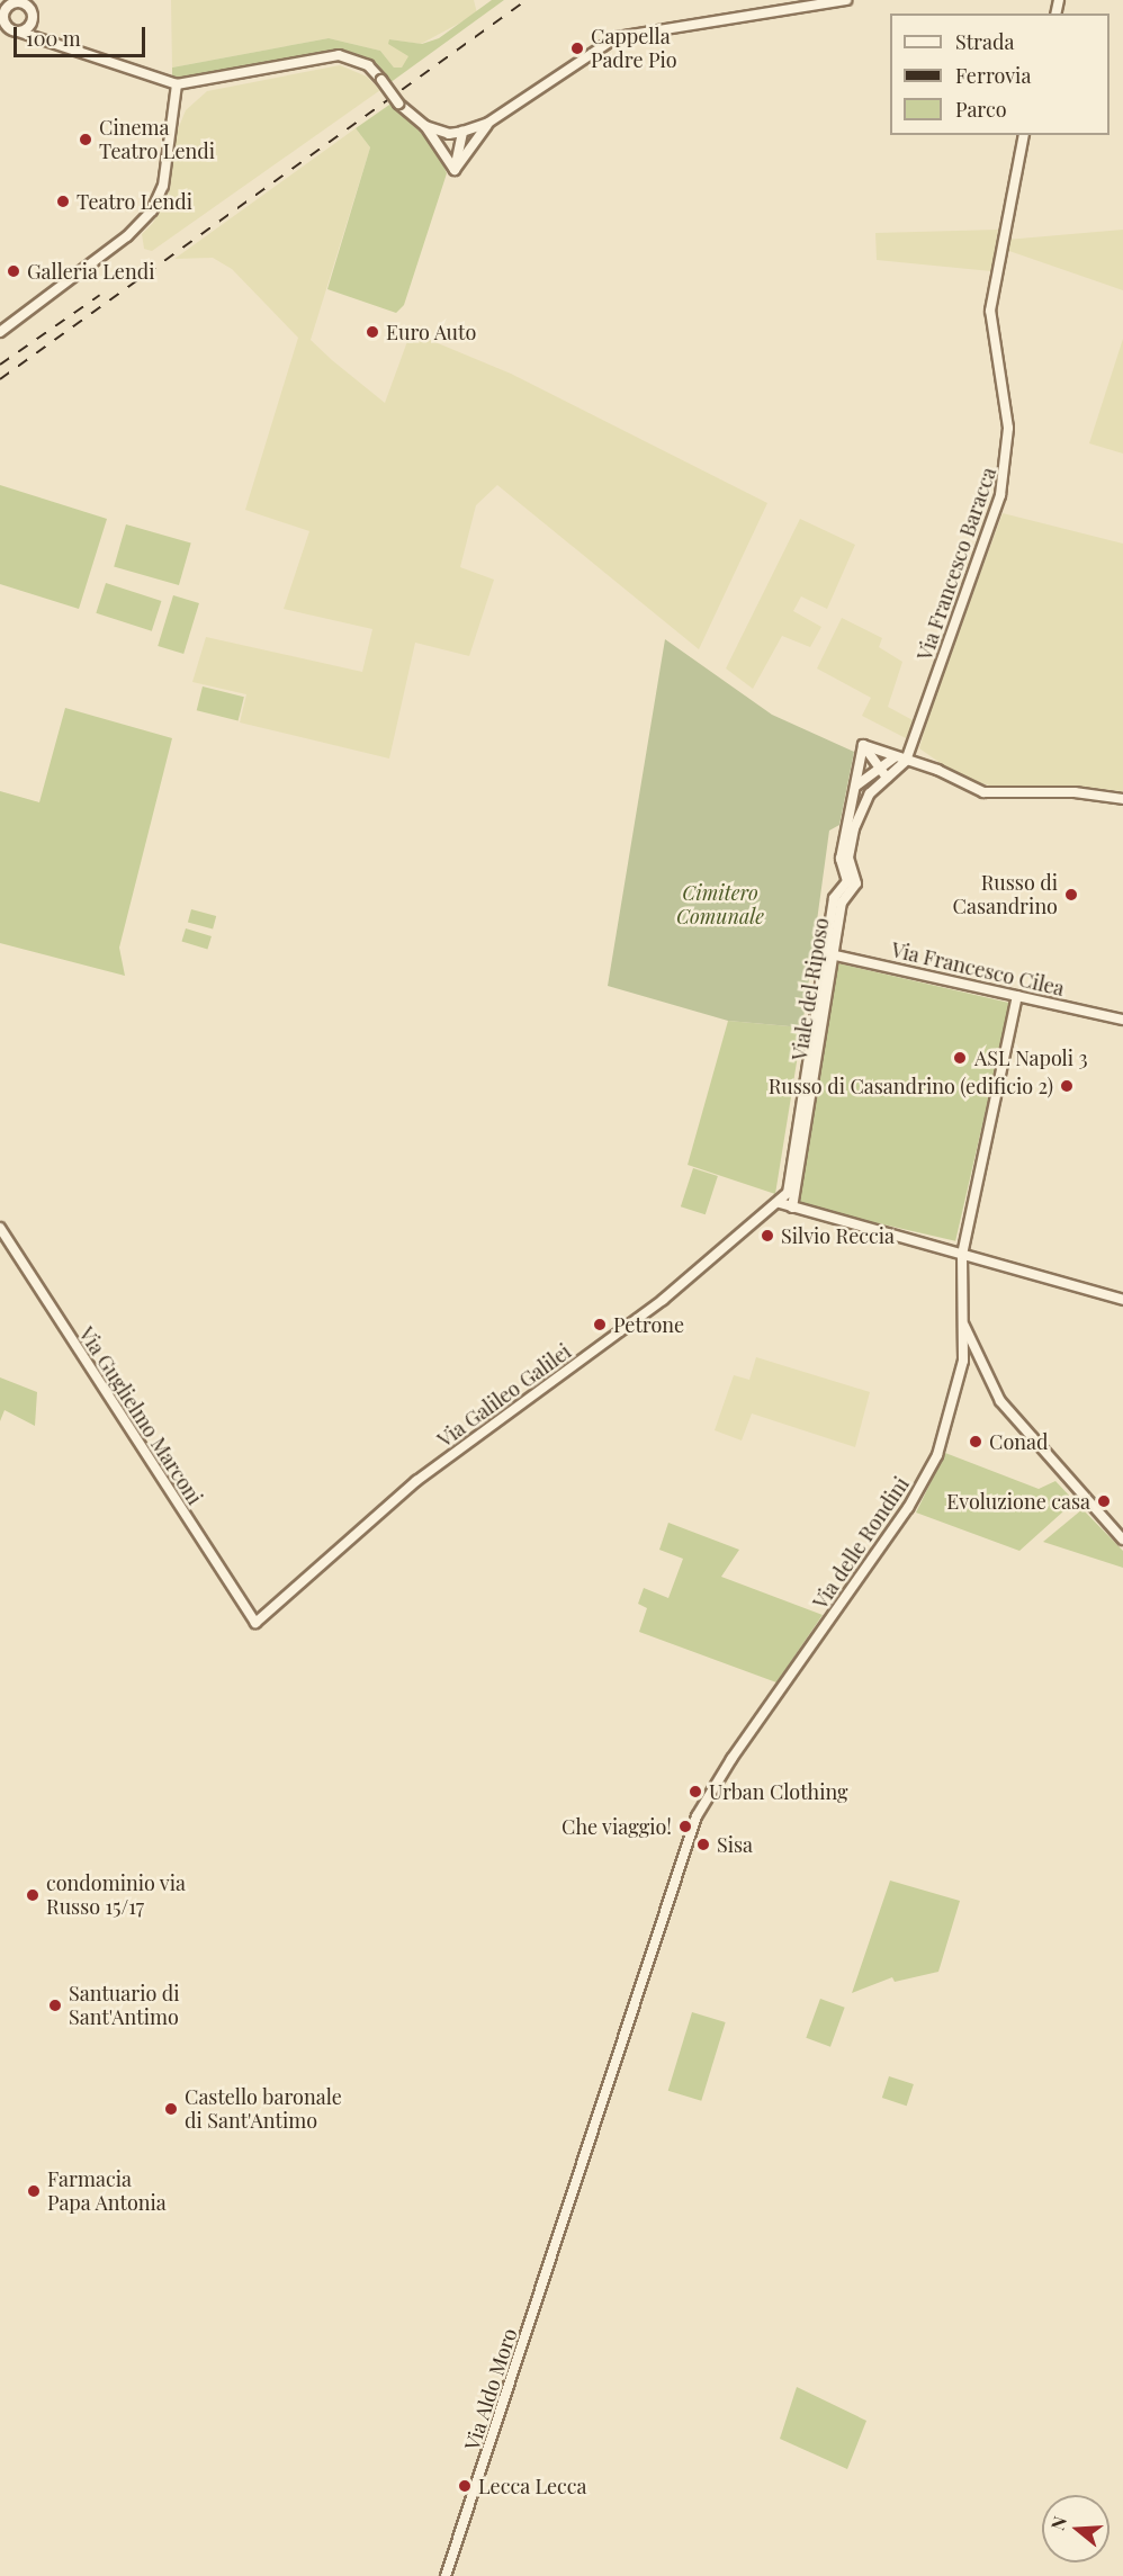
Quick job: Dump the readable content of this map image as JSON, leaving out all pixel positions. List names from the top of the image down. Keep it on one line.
{"streets":{"street":["Via Francesco Baracca","Via Francesco Cilea","Viale del Riposo","Via Galileo Galilei","Via Guglielmo Marconi","Via delle Rondini","Via Aldo Moro"]},"crossings":[["Via Francesco Baracca","Viale del Riposo"],["Via Francesco Cilea","Viale del Riposo"],["Via Francesco Cilea","Via delle Rondini"],["Viale del Riposo","Via Galileo Galilei"],["Via Galileo Galilei","Via Guglielmo Marconi"],["Via delle Rondini","Via Aldo Moro"]],"parks":["Cimitero Comunale"],"places":["Cappella Padre Pio","Cinema Teatro Lendi","Teatro Lendi","Galleria Lendi","Euro Auto","Russo di Casandrino","ASL Napoli 3","Russo di Casandrino (edificio 2)","Silvio Reccia","Petrone","Conad","Evoluzione casa","Urban Clothing","Che viaggio!","Sisa","condominio via Russo 15/17","Santuario di Sant'Antimo","Castello baronale di Sant'Antimo","Farmacia Papa Antonia","Lecca Lecca"],"legend":["Strada","Ferrovia","Parco"],"scale_bar":"100 m","north":"left"}
